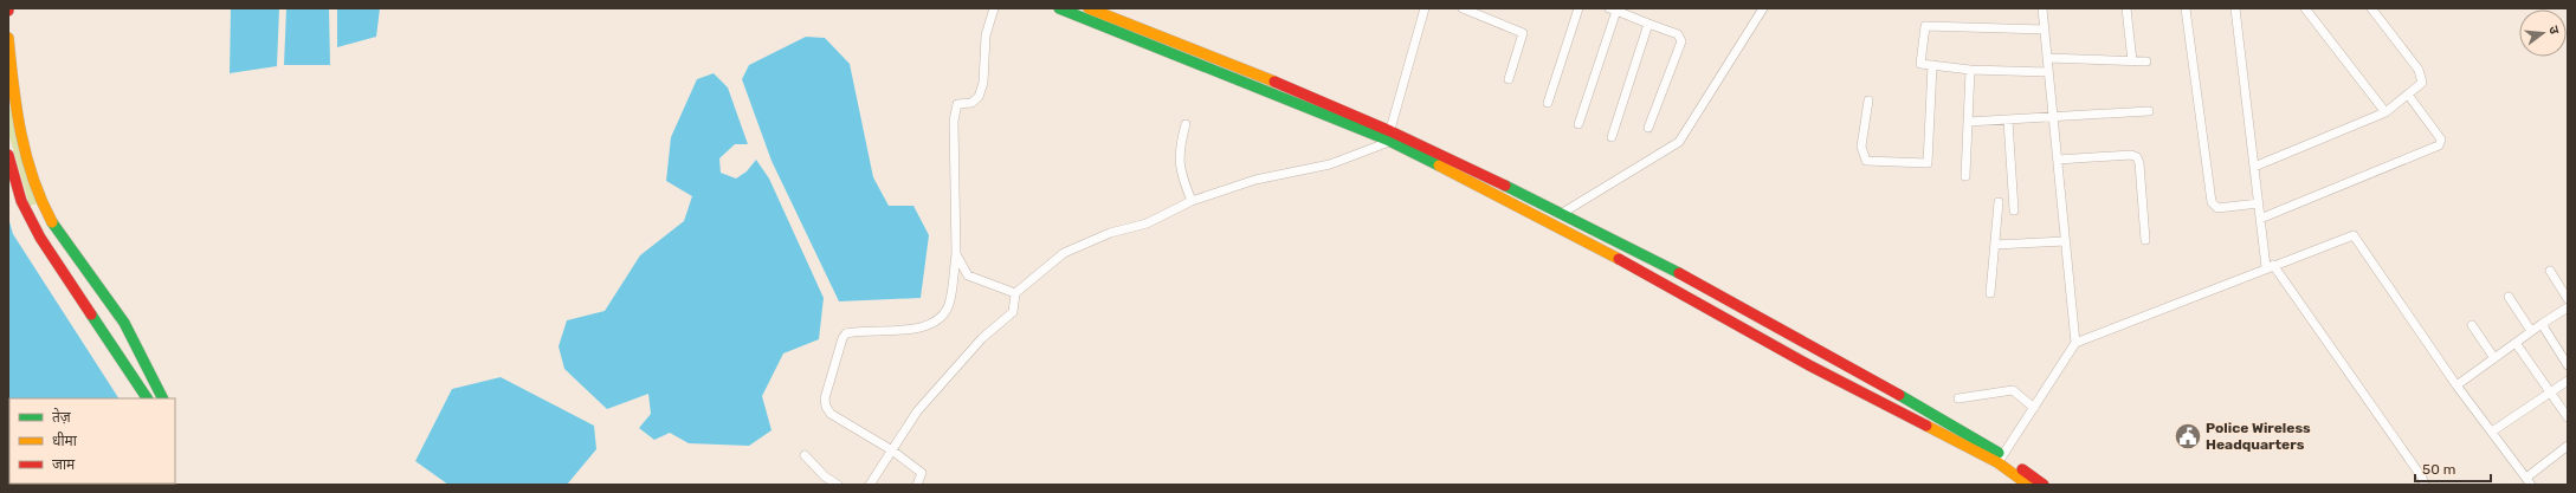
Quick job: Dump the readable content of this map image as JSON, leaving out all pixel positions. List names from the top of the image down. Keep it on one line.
{"places":{"public building":["Police Wireless Headquarters"]},"legend":["तेज़","धीमा","जाम"],"scale_bar":"50 m","north":"right"}
